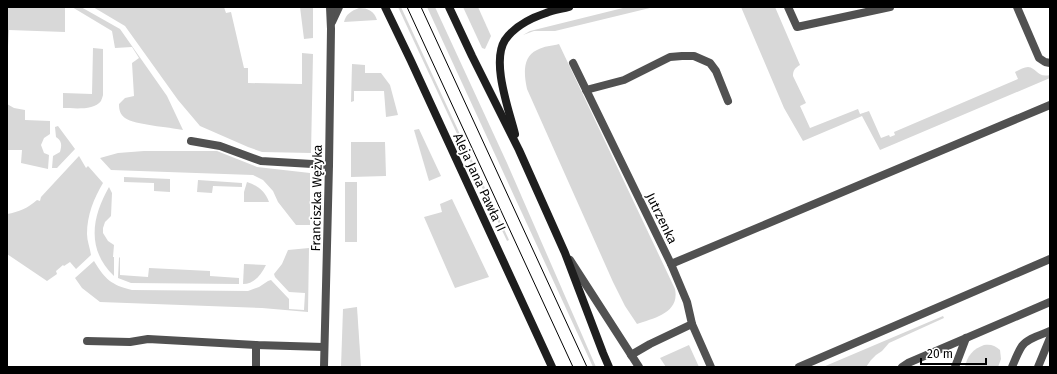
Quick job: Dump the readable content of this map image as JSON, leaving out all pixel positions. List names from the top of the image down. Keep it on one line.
{"streets":{"main road":["Aleja Jana Pawła II"],"street":["Franciszka Wężyka","Jutrzenka"]},"scale_bar":"20 m"}
